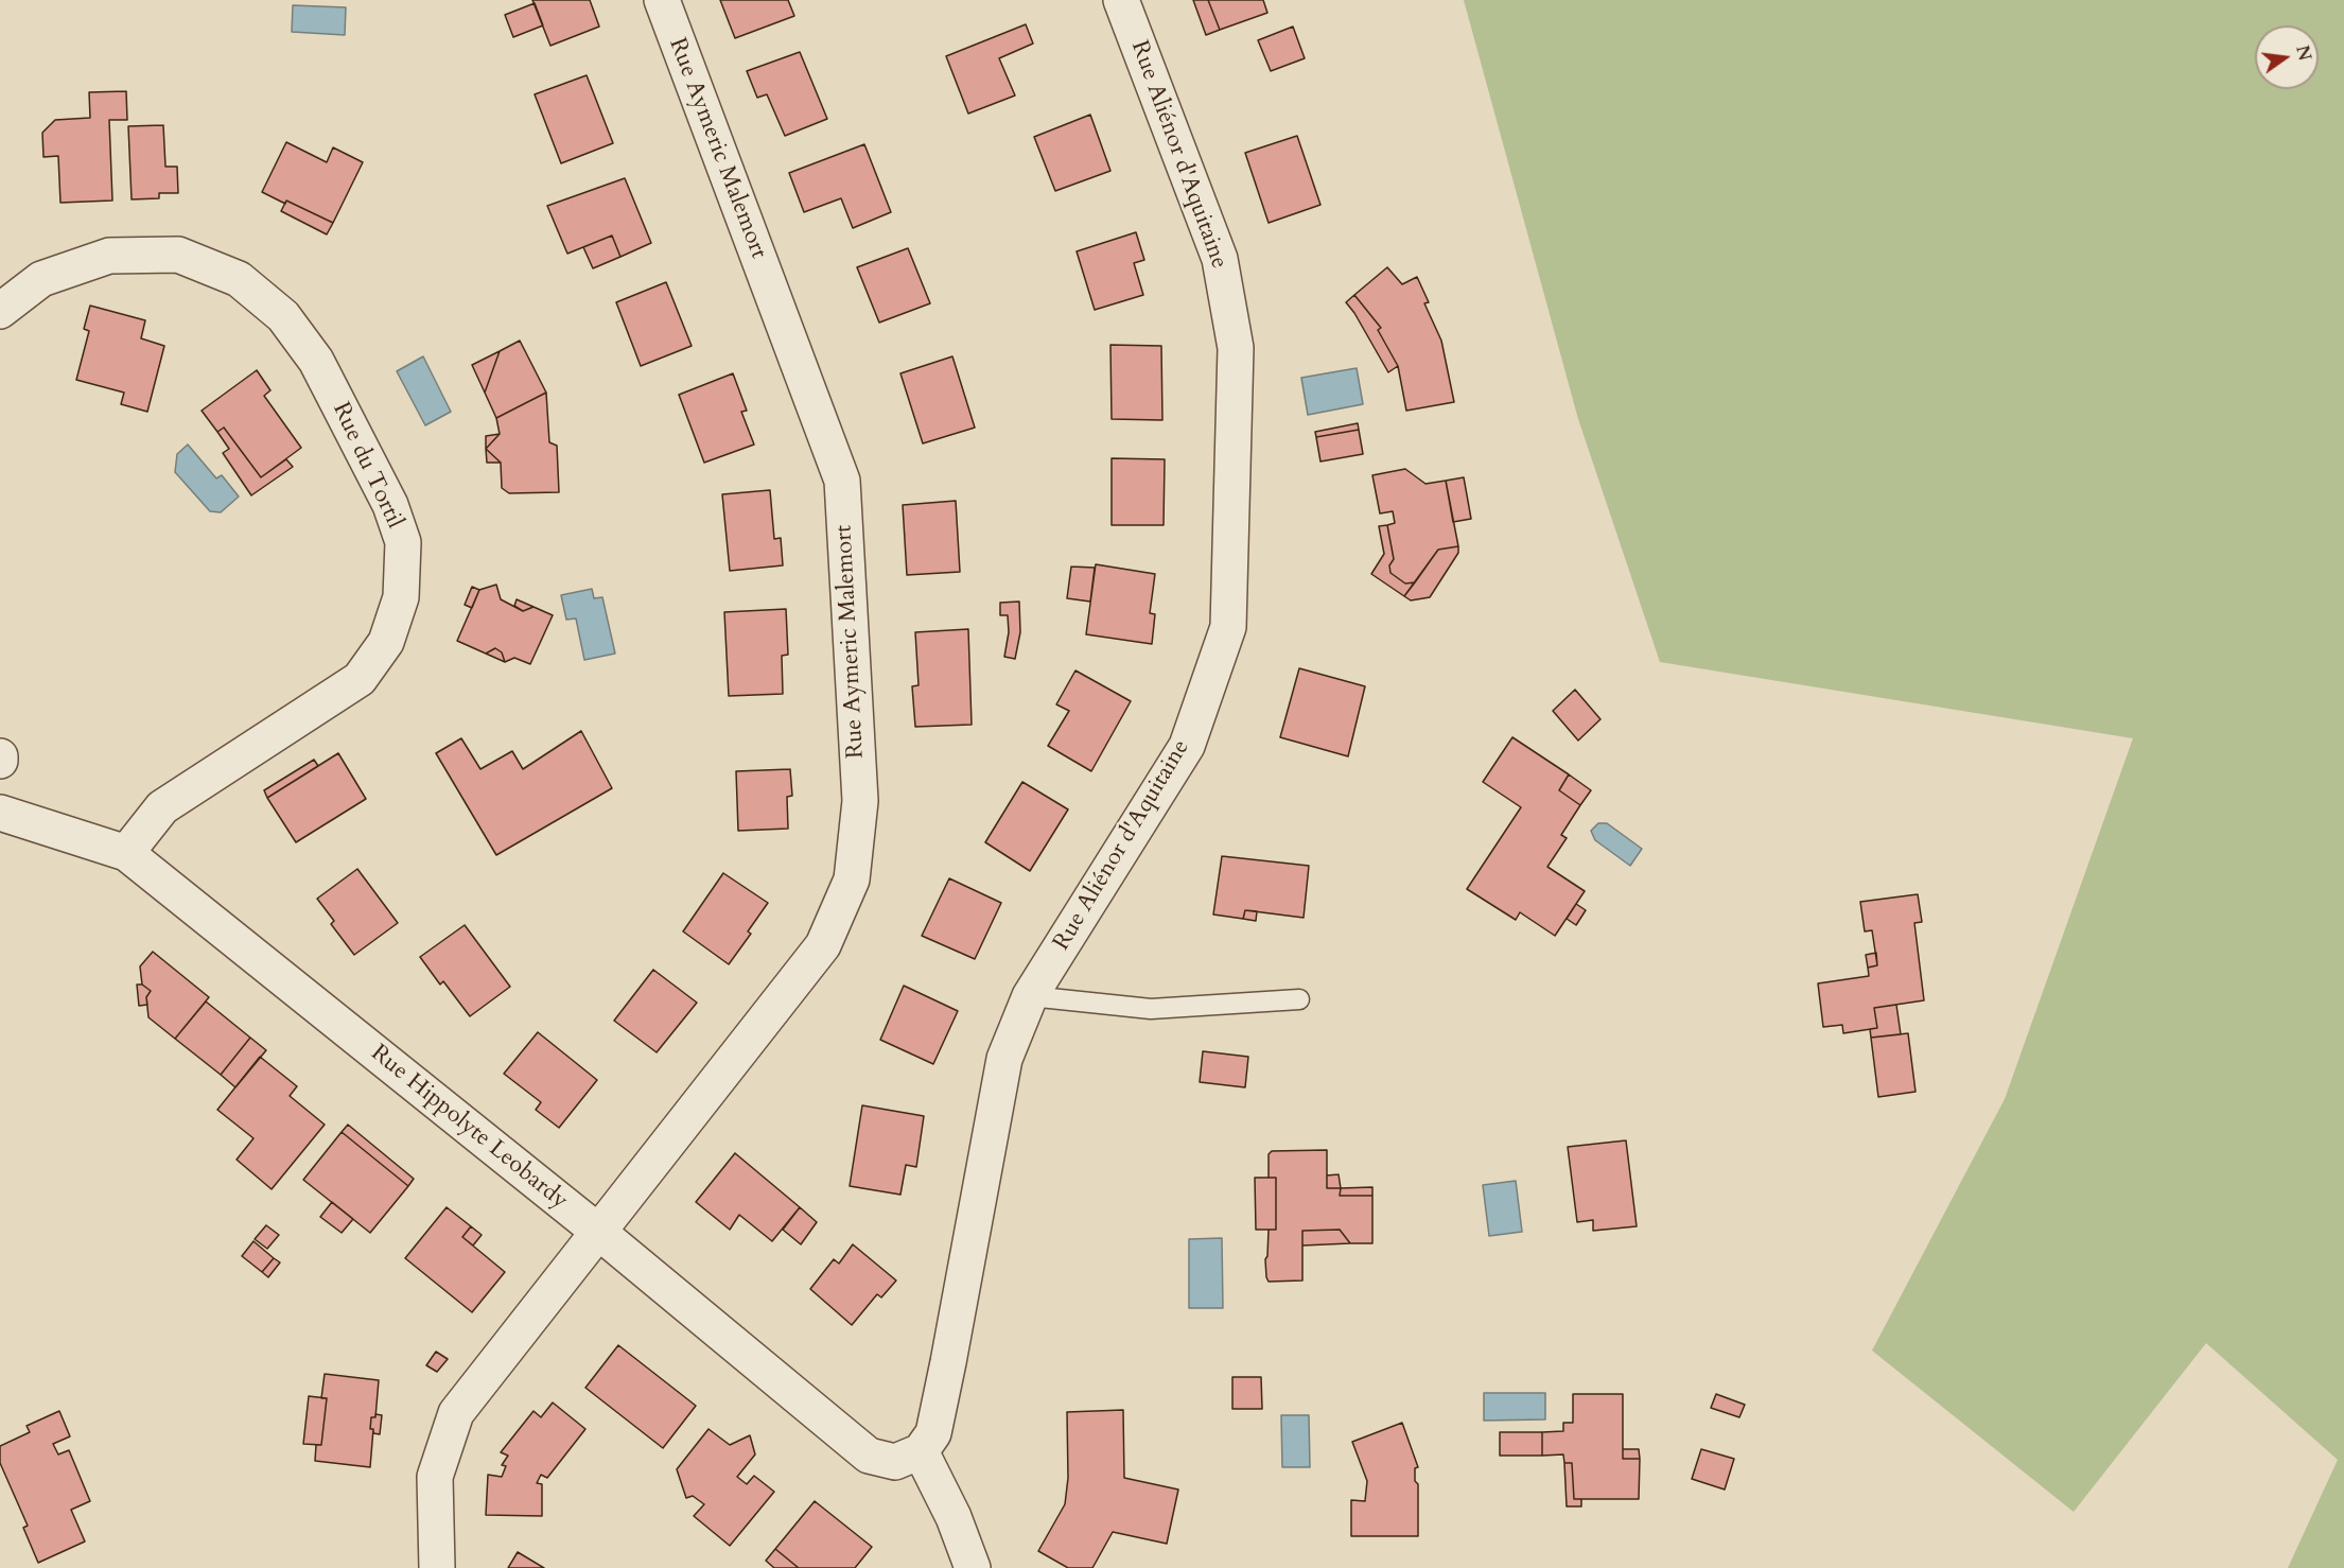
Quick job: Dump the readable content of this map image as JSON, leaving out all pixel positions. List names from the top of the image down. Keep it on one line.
{"streets":{"street":["Rue Aymeric Malemort","Rue Aliénor d'Aquitaine","Rue du Tortil","Rue Hippolyte Leobardy"]},"crossings":[["Rue Aymeric Malemort","Rue Hippolyte Leobardy"],["Rue Aliénor d'Aquitaine","Rue Hippolyte Leobardy"],["Rue du Tortil","Rue Hippolyte Leobardy"]],"north":"right"}
